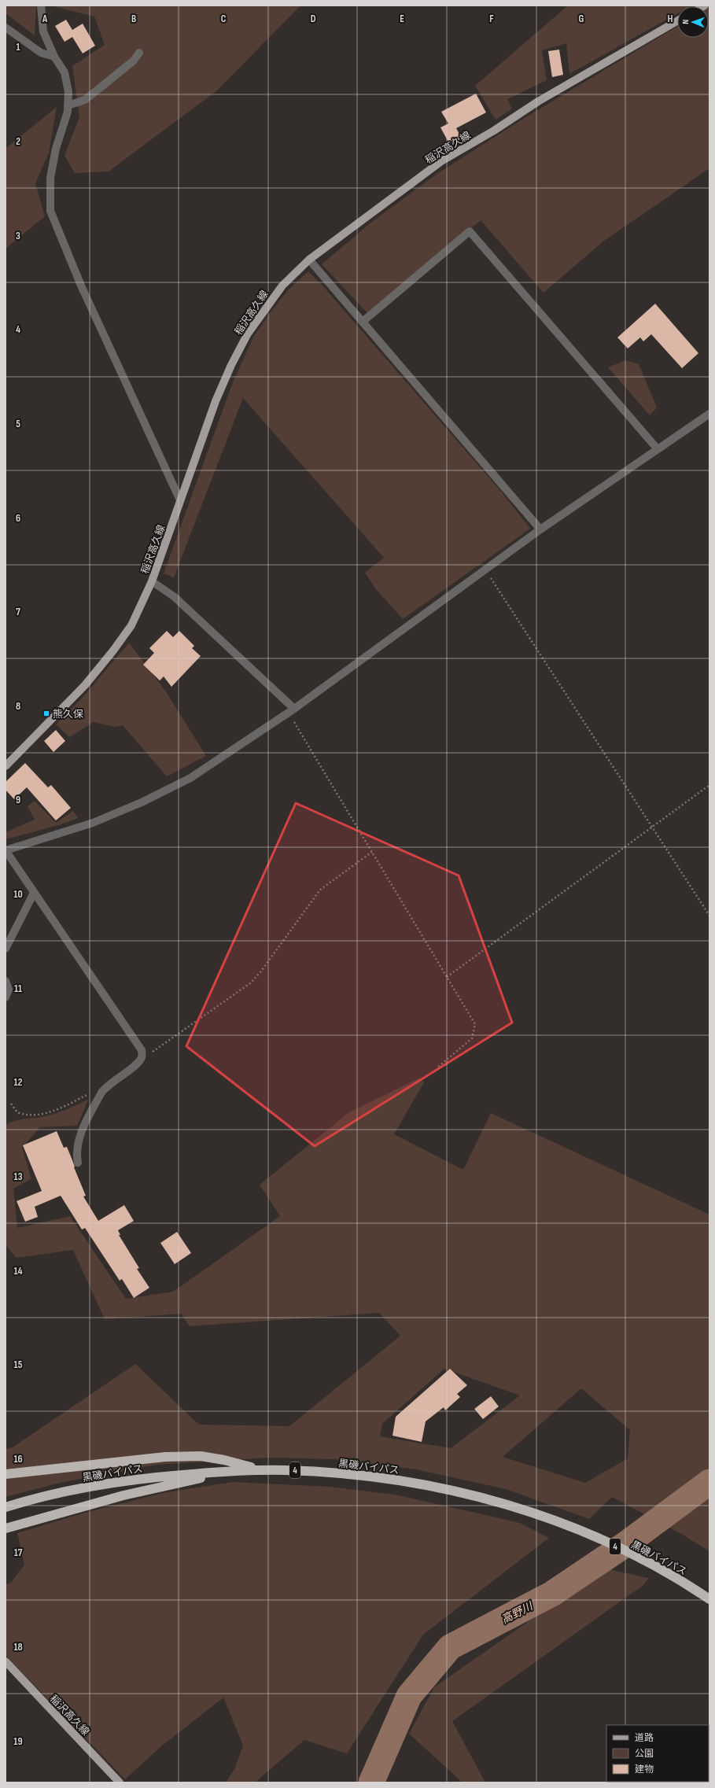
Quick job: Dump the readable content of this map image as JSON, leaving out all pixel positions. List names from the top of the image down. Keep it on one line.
{"streets":{"highway":["黒磯バイパス","4"],"main road":["稲沢高久線"]},"crossings":[["黒磯バイパス","4"]],"water":["高野川"],"places":{"transit":["熊久保"]},"legend":["道路","公園","建物"],"north":"left","grid":{"columns":["A","B","C","D","E","F","G","H"],"rows":["1","2","3","4","5","6","7","8","9","10","11","12","13","14","15","16","17","18","19"]}}
